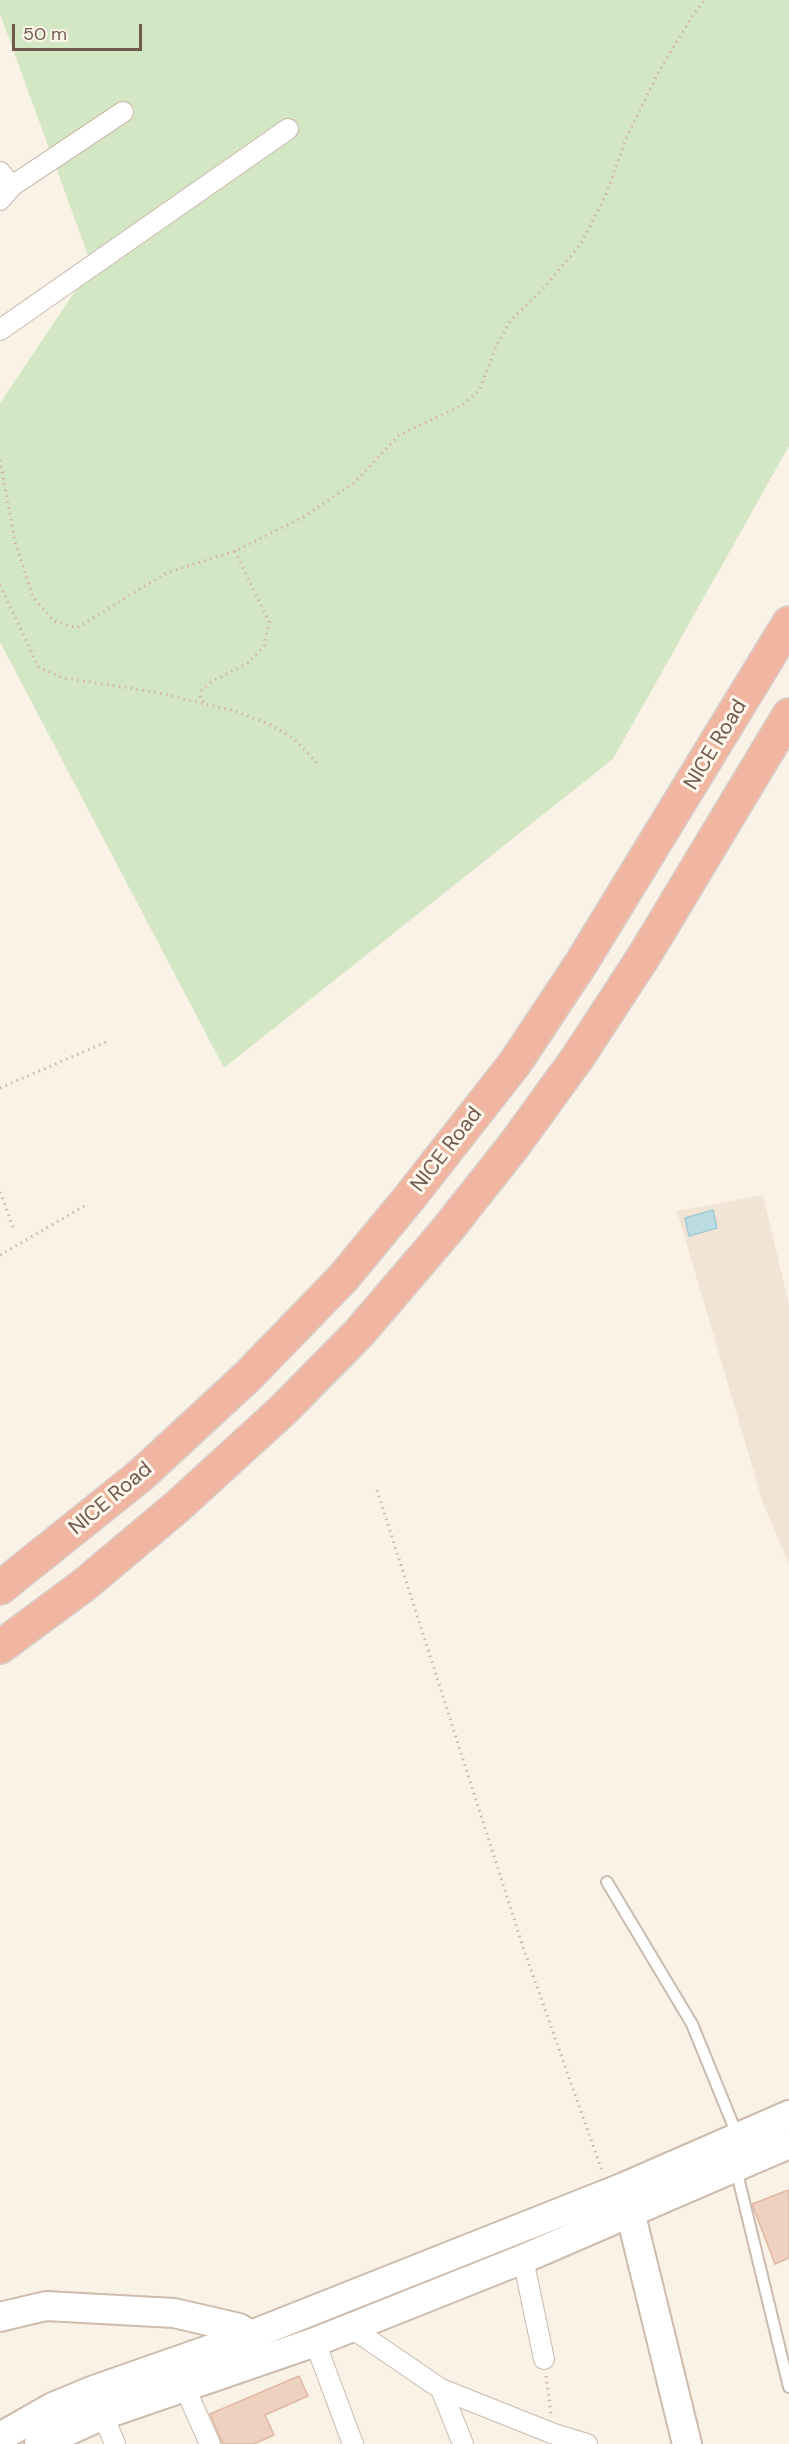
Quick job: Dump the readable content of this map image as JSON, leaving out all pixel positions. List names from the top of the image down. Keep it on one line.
{"streets":{"highway":["NICE Road"]},"scale_bar":"50 m"}
